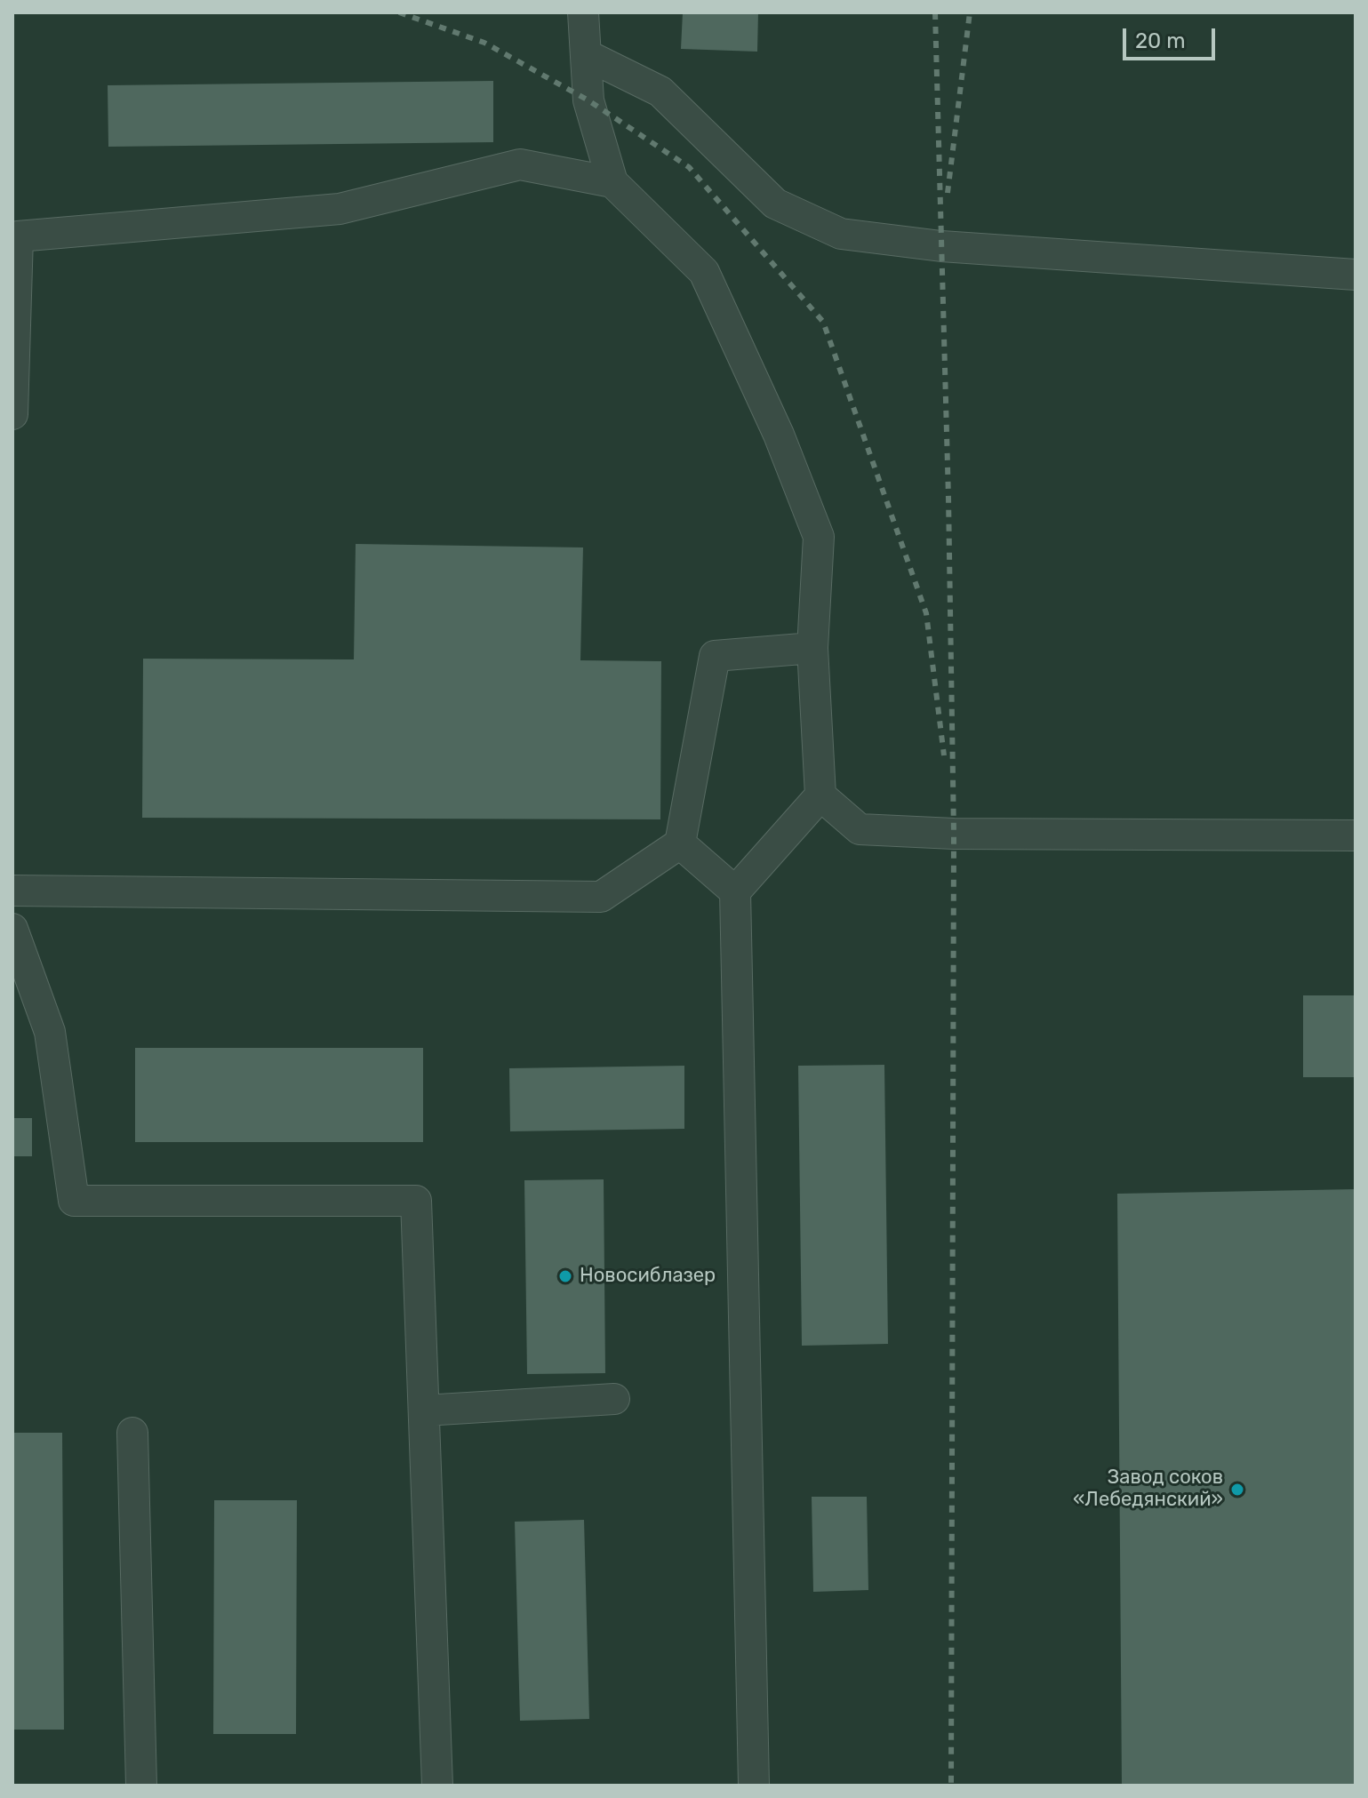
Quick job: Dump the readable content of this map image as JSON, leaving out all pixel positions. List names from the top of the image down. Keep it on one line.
{"places":["Новосиблазер","Завод соков «Лебедянский»"],"scale_bar":"20 m"}
